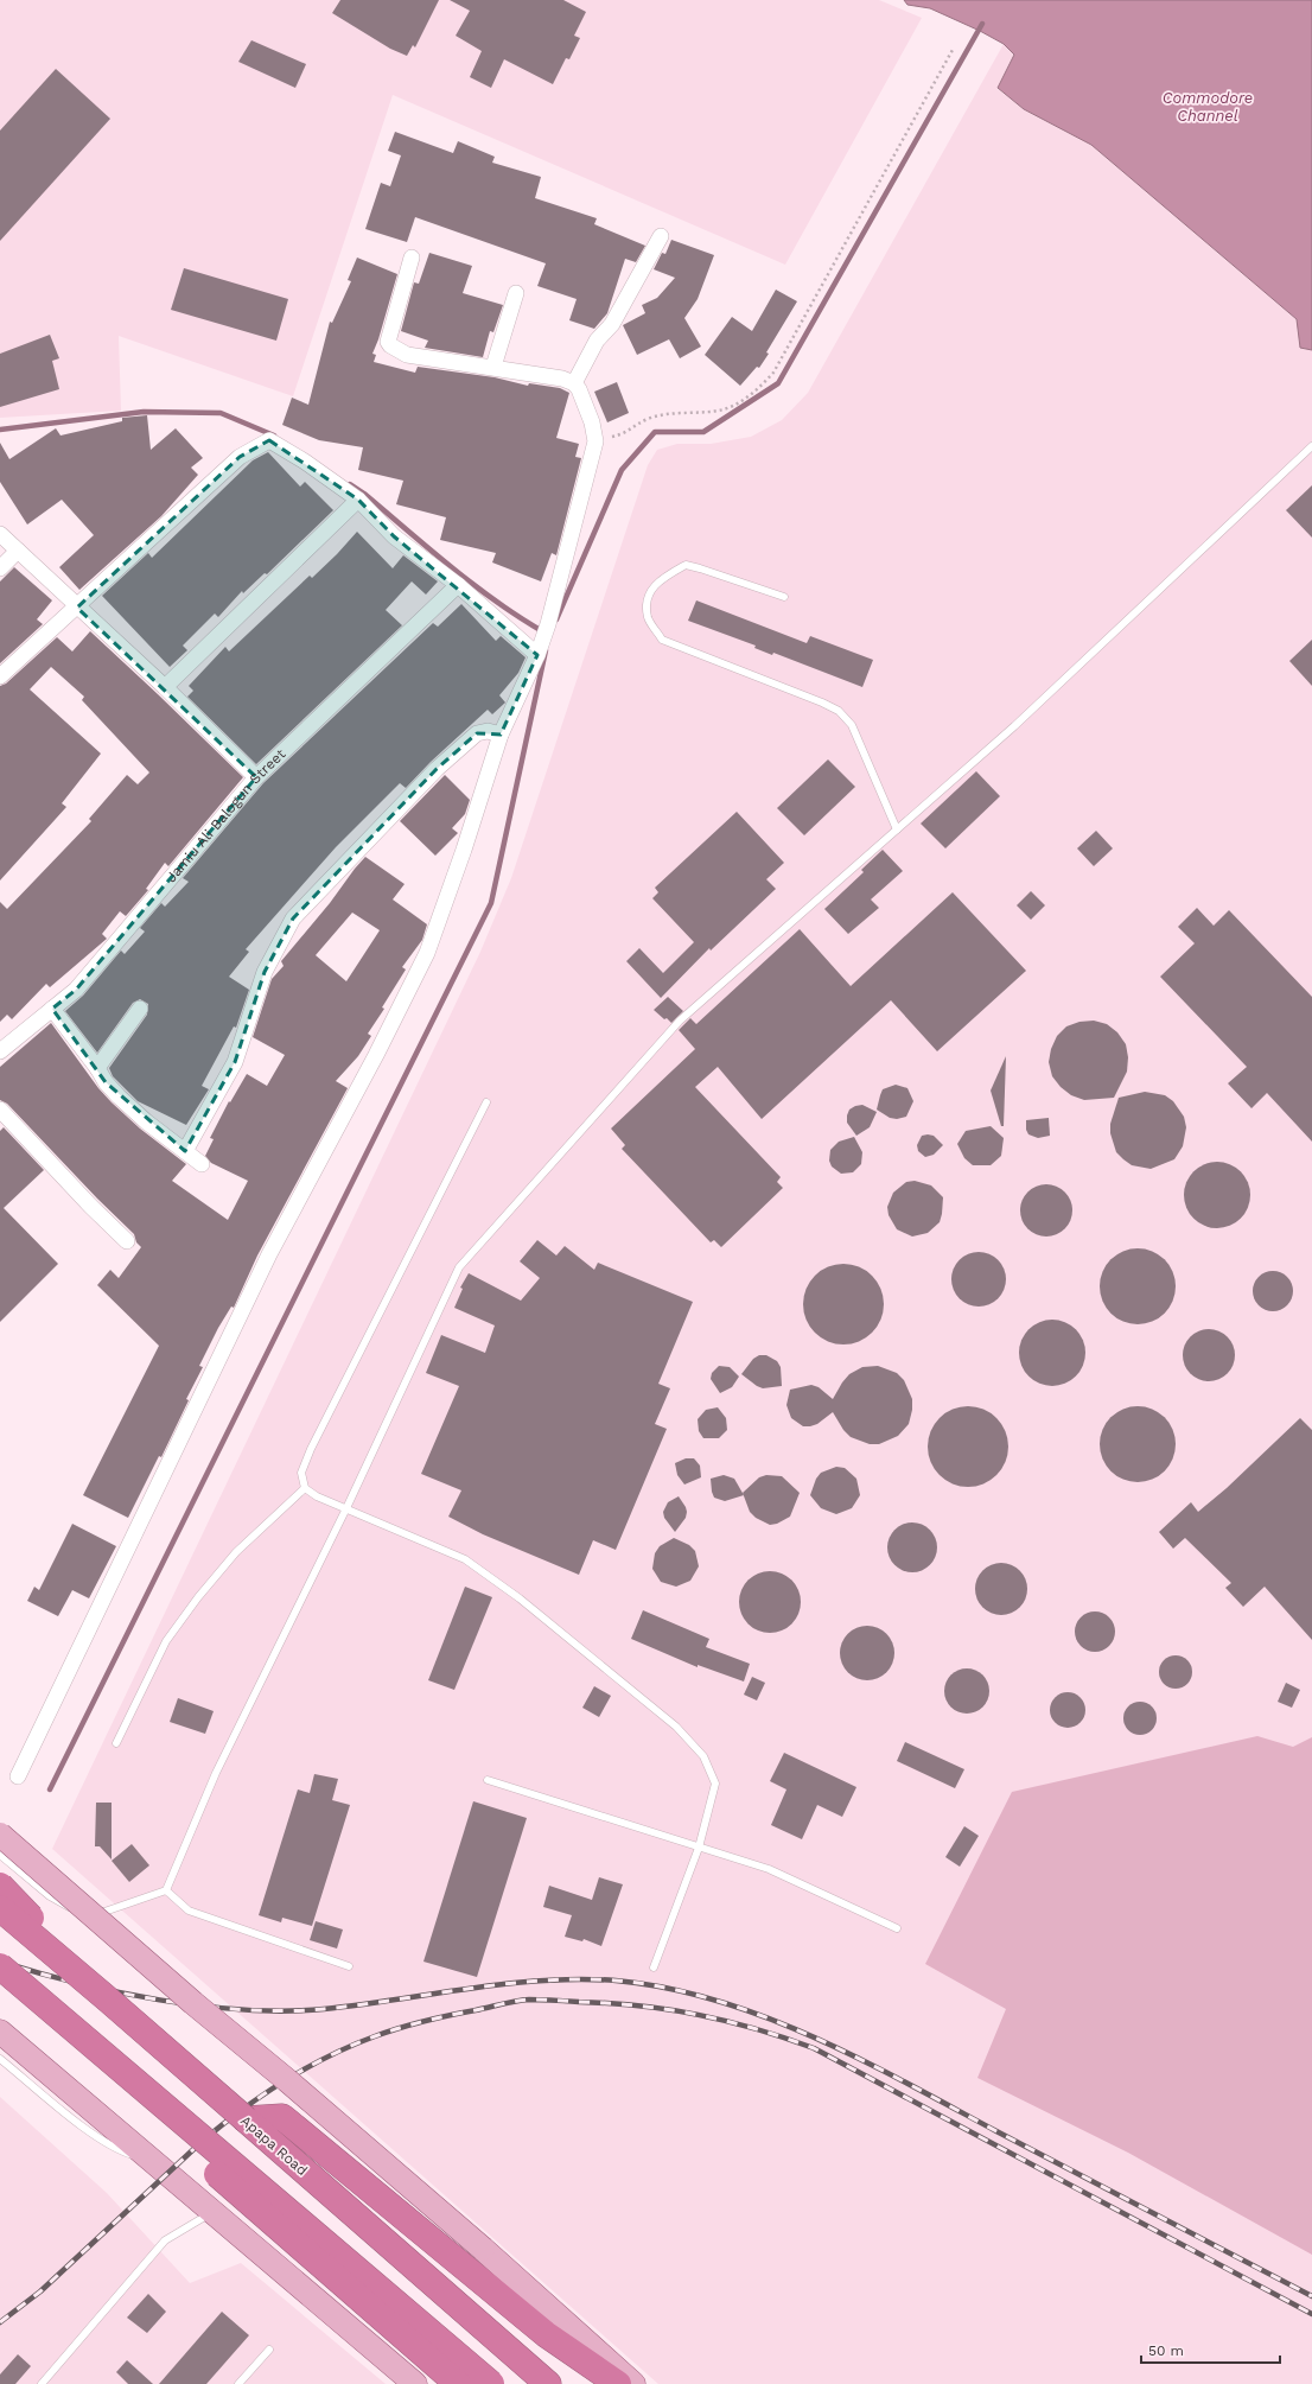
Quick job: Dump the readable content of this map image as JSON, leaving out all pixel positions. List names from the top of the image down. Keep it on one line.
{"streets":{"highway":["Apapa Road"],"street":["Jamiu Ali Balogun Street"]},"water":["Commodore Channel"],"scale_bar":"50 m"}
